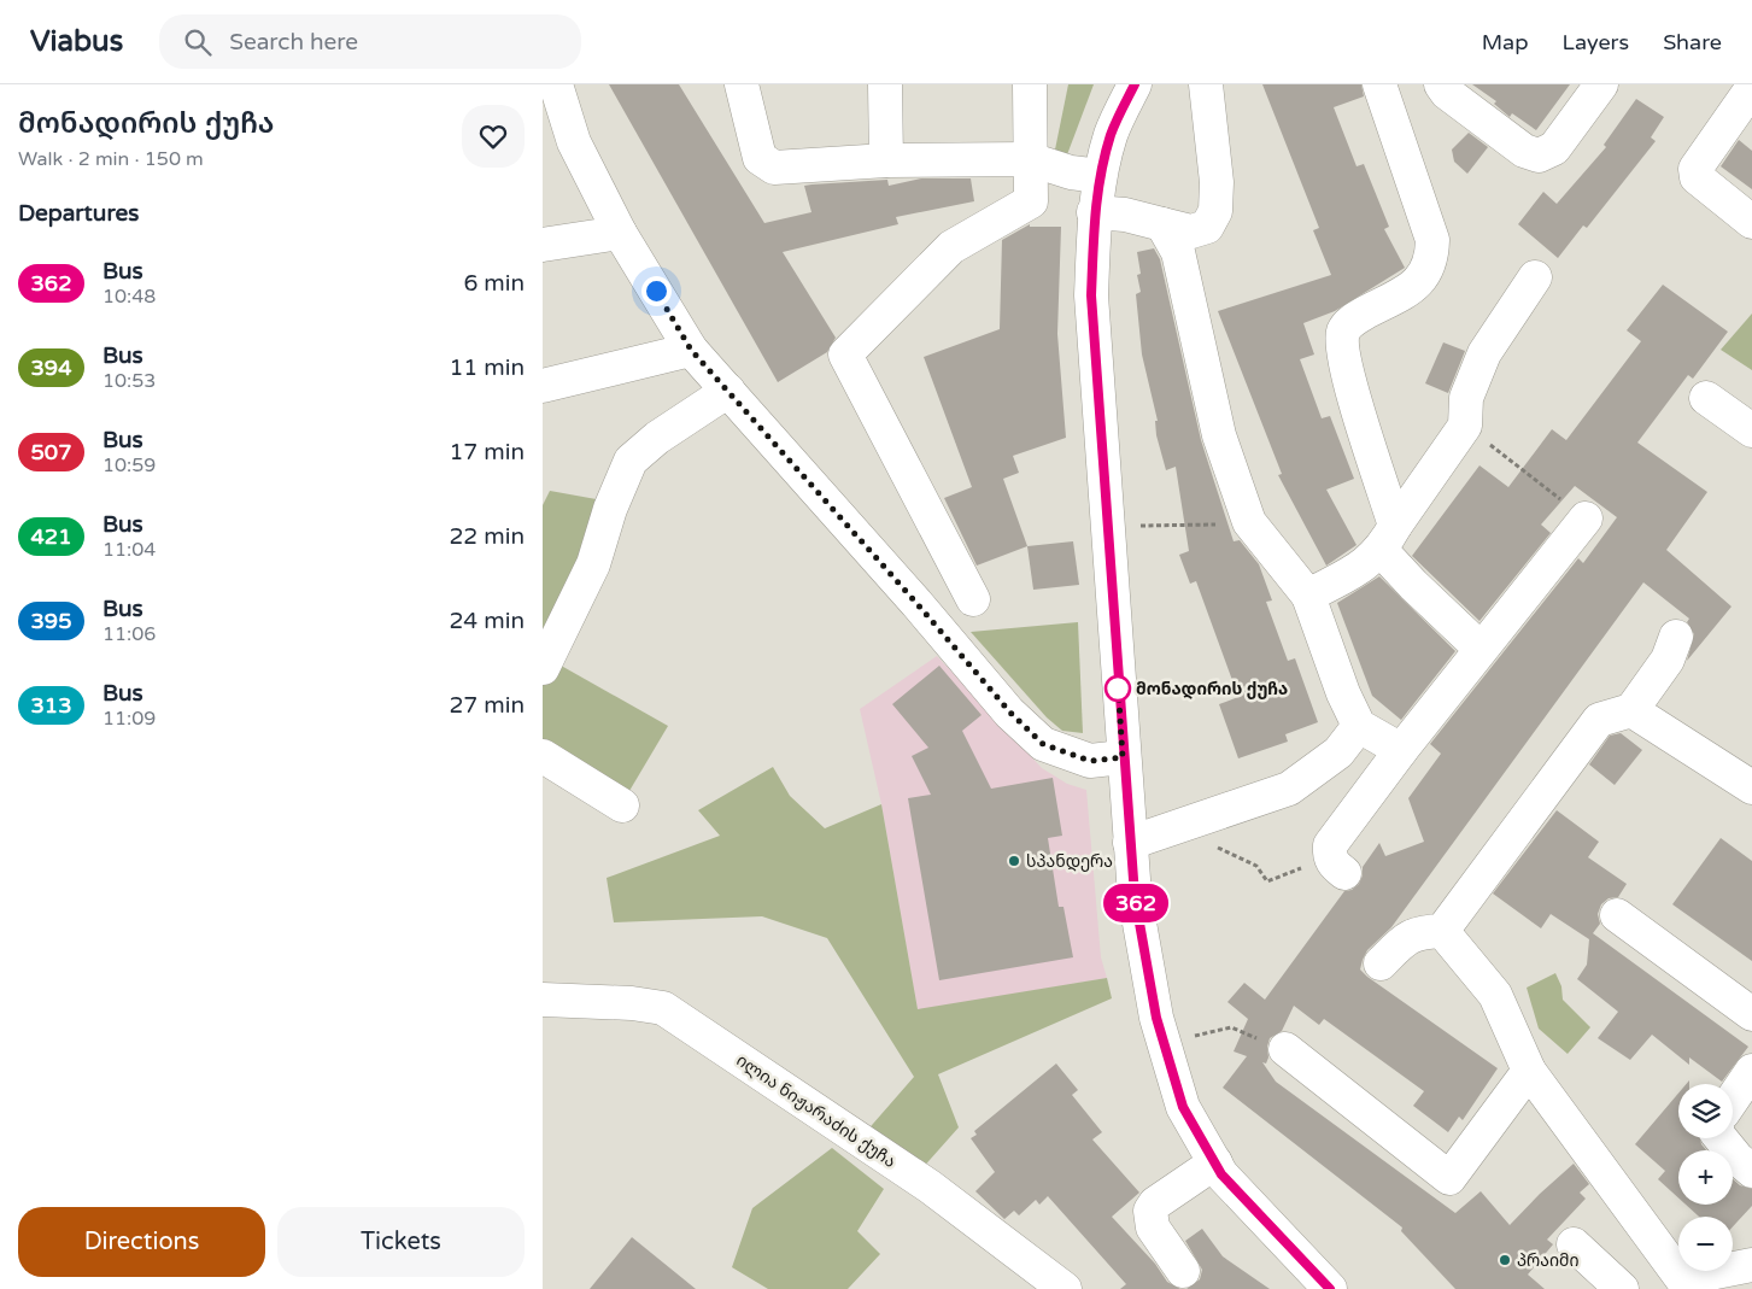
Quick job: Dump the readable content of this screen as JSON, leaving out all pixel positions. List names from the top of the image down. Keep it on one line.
{"streets":{"street":["ილია ნიჟარაძის ქუჩა"]},"places":["მონადირის ქუჩა","სპანდერა","პრაიმი"],"lines":["bus line 362"],"page":{"header":"Viabus","search":"Search here","nav":["Map","Layers","Share"],"heading":[["მონადირის ქუჩა","Walk · 2 min · 150 m"],"Departures"],"on_map":"362","list":[{"mark":"362","name":"Bus","note":"10:48","value":"6 min"},{"mark":"394","name":"Bus","note":"10:53","value":"11 min"},{"mark":"507","name":"Bus","note":"10:59","value":"17 min"},{"mark":"421","name":"Bus","note":"11:04","value":"22 min"},{"mark":"395","name":"Bus","note":"11:06","value":"24 min"},{"mark":"313","name":"Bus","note":"11:09","value":"27 min"}],"map_buttons":["+","−"],"buttons":["Directions","Tickets"]}}
